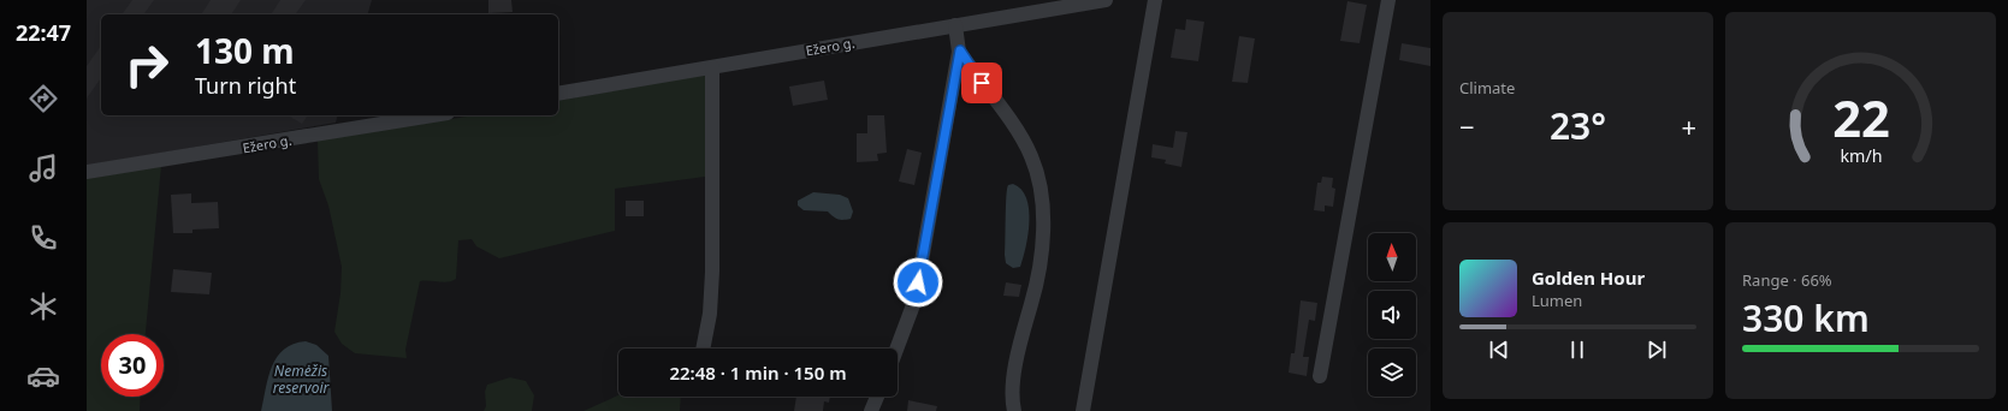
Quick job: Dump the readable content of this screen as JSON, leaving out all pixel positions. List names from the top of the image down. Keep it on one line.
{"streets":{"street":["Ežero g."]},"water":["Nemėžis reservoir"],"north":"top","page":{"tabs":"22:47","tile":["Climate",["Range · 66%","330 km"]],"turn":["130 m","Turn right"],"heat":["−","23°","+"],"song":["Golden Hour","Lumen"],"limit":"30","trip":"22:48 · 1 min · 150 m","gauge":["22","km/h"]}}
